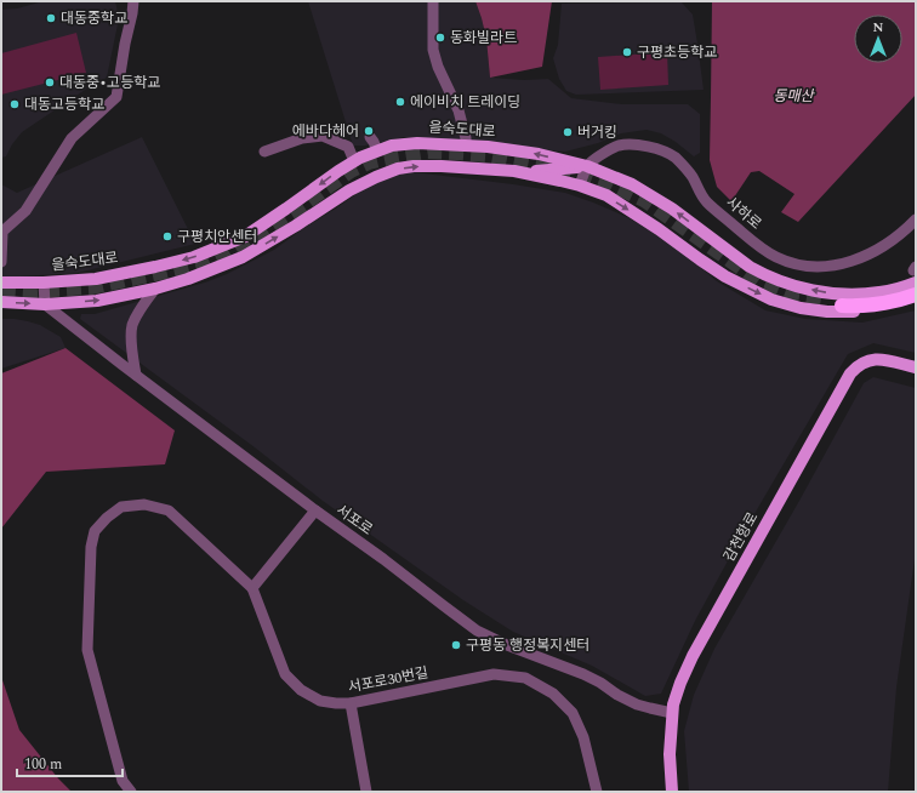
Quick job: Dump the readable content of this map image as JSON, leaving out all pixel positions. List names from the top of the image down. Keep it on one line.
{"streets":{"main road":["을숙도대로","감천항로"],"street":["사하로","서포로","서포로30번길"]},"crossings":[["을숙도대로","사하로"],["서포로","감천항로"]],"parks":["동매산"],"places":["대동중학교","동화빌라트","구평초등학교","대동중•고등학교","에이비치 트레이딩","대동고등학교","에바다헤어","버거킹","구평치안센터","구평동 행정복지센터"],"scale_bar":"100 m","north":"top"}
